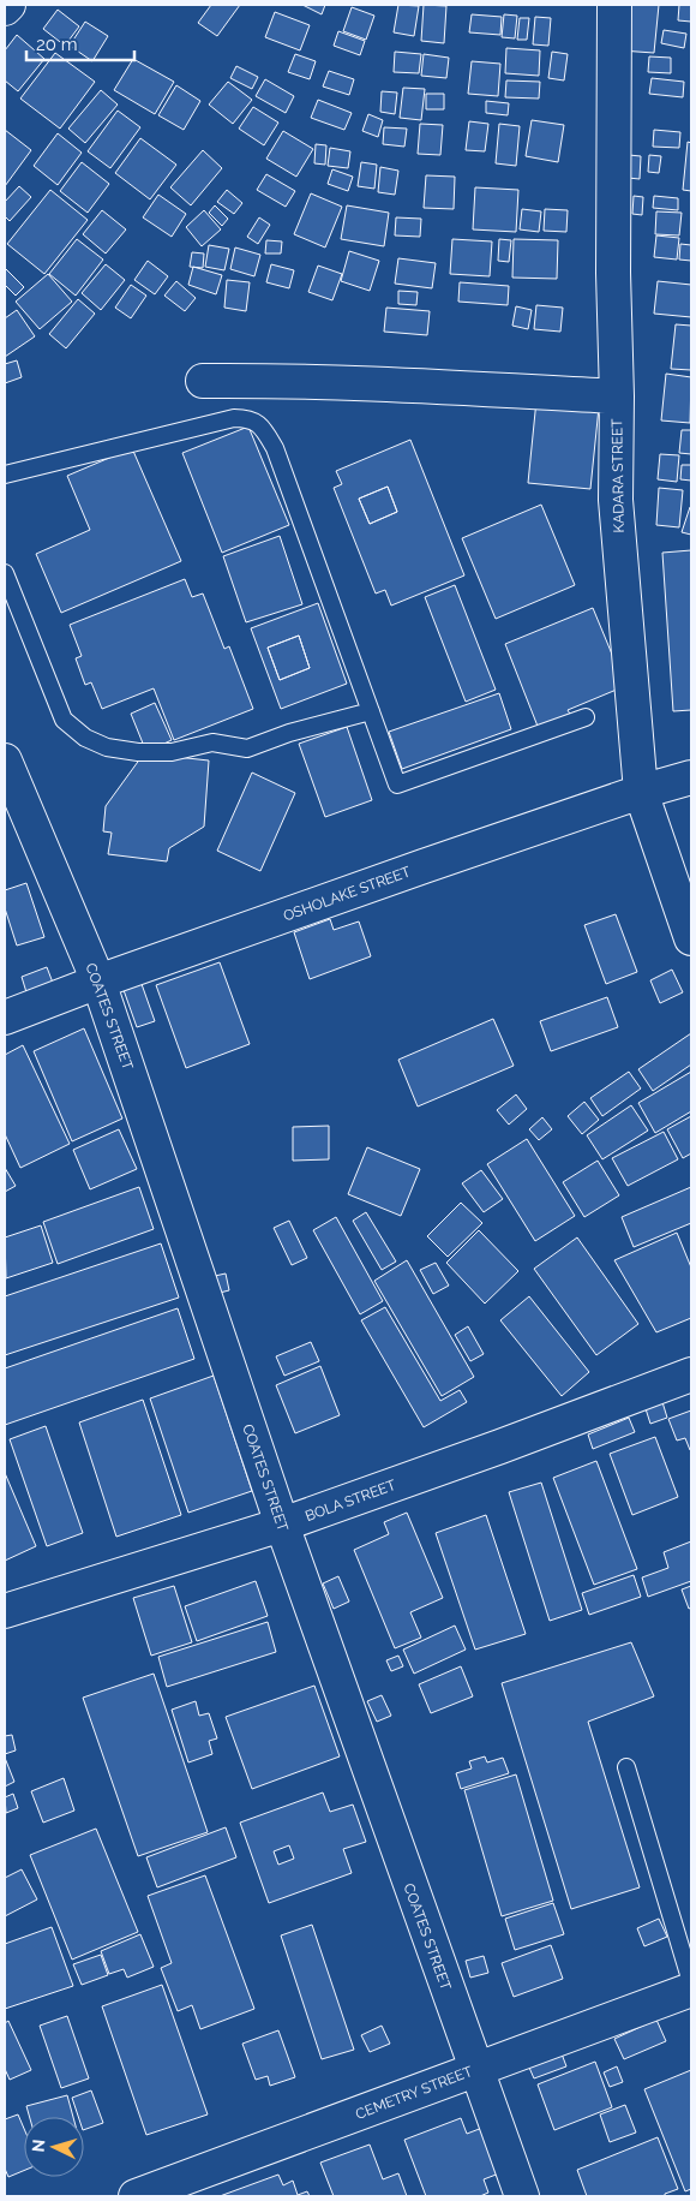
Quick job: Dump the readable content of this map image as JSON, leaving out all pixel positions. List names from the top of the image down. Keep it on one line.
{"streets":{"street":["KADARA STREET","OSHOLAKE STREET","COATES STREET","BOLA STREET","CEMETRY STREET"]},"crossings":[["KADARA STREET","OSHOLAKE STREET"],["OSHOLAKE STREET","COATES STREET"],["COATES STREET","BOLA STREET"],["COATES STREET","CEMETRY STREET"]],"scale_bar":"20 m","north":"left"}
